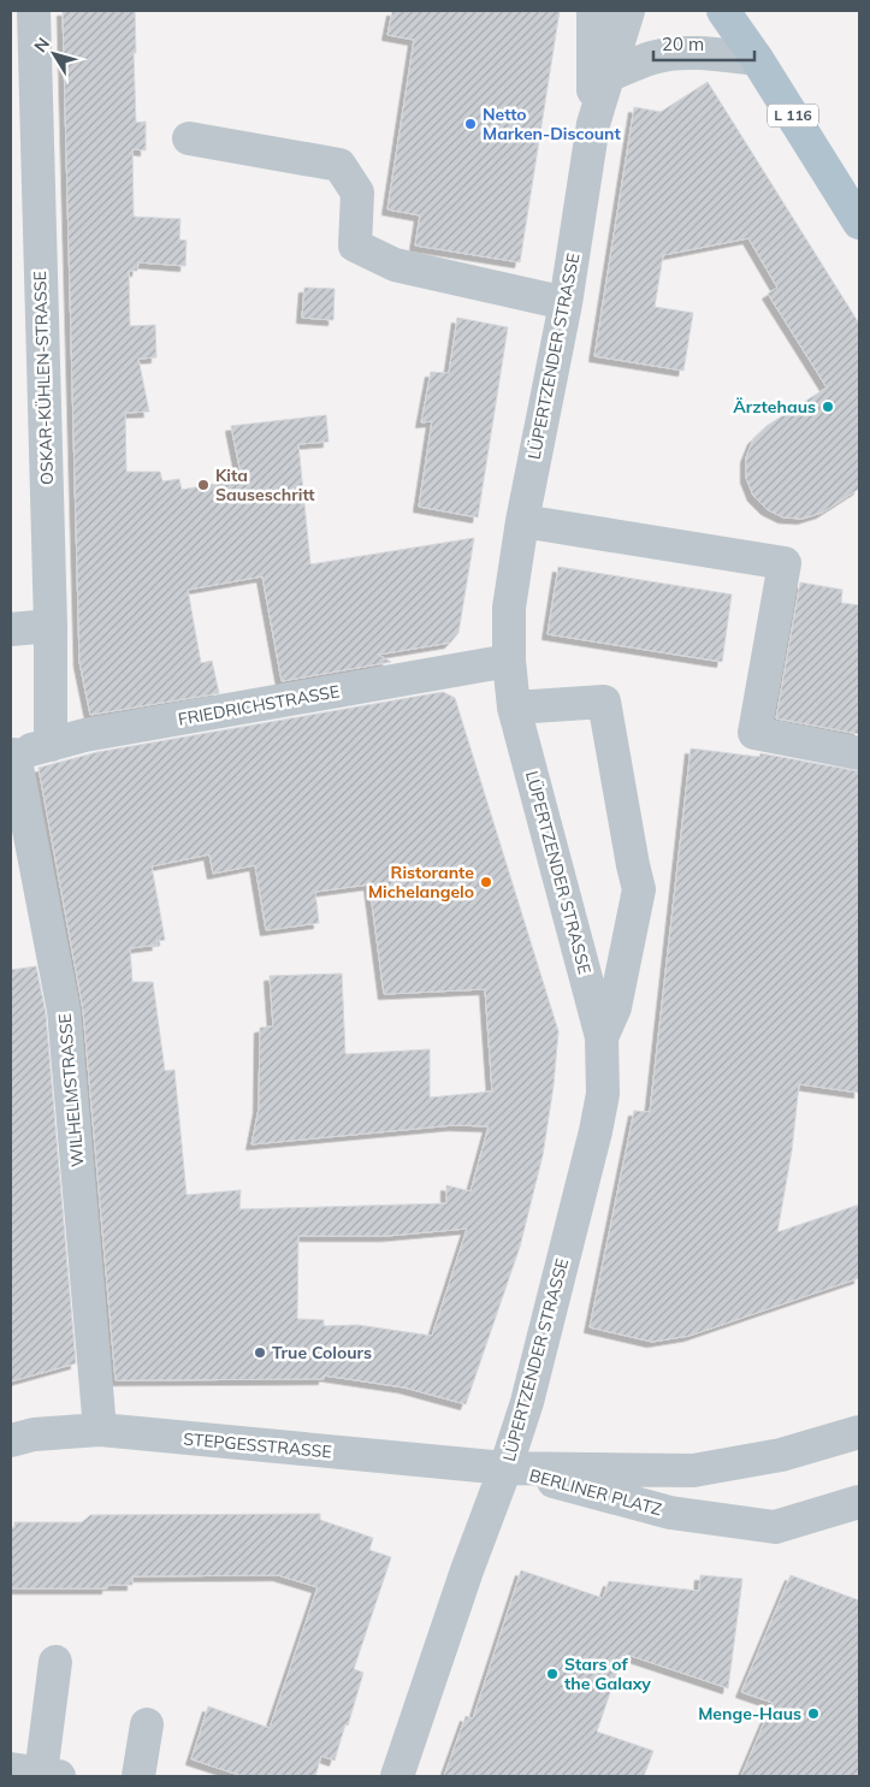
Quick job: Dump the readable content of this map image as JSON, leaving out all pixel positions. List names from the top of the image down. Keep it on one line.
{"streets":{"main road":["L 116"],"street":["LÜPERTZENDER STRASSE","OSKAR-KÜHLEN-STRASSE","FRIEDRICHSTRASSE","WILHELMSTRASSE","STEPGESSTRASSE","BERLINER PLATZ"]},"crossings":[["LÜPERTZENDER STRASSE","FRIEDRICHSTRASSE"],["LÜPERTZENDER STRASSE","STEPGESSTRASSE"],["LÜPERTZENDER STRASSE","BERLINER PLATZ"],["OSKAR-KÜHLEN-STRASSE","FRIEDRICHSTRASSE"],["FRIEDRICHSTRASSE","WILHELMSTRASSE"],["WILHELMSTRASSE","STEPGESSTRASSE"],["STEPGESSTRASSE","BERLINER PLATZ"]],"places":["Netto Marken-Discount","Ärztehaus","Kita Sauseschritt","Ristorante Michelangelo","True Colours","Stars of the Galaxy","Menge-Haus"],"scale_bar":"20 m","north":"top left"}
